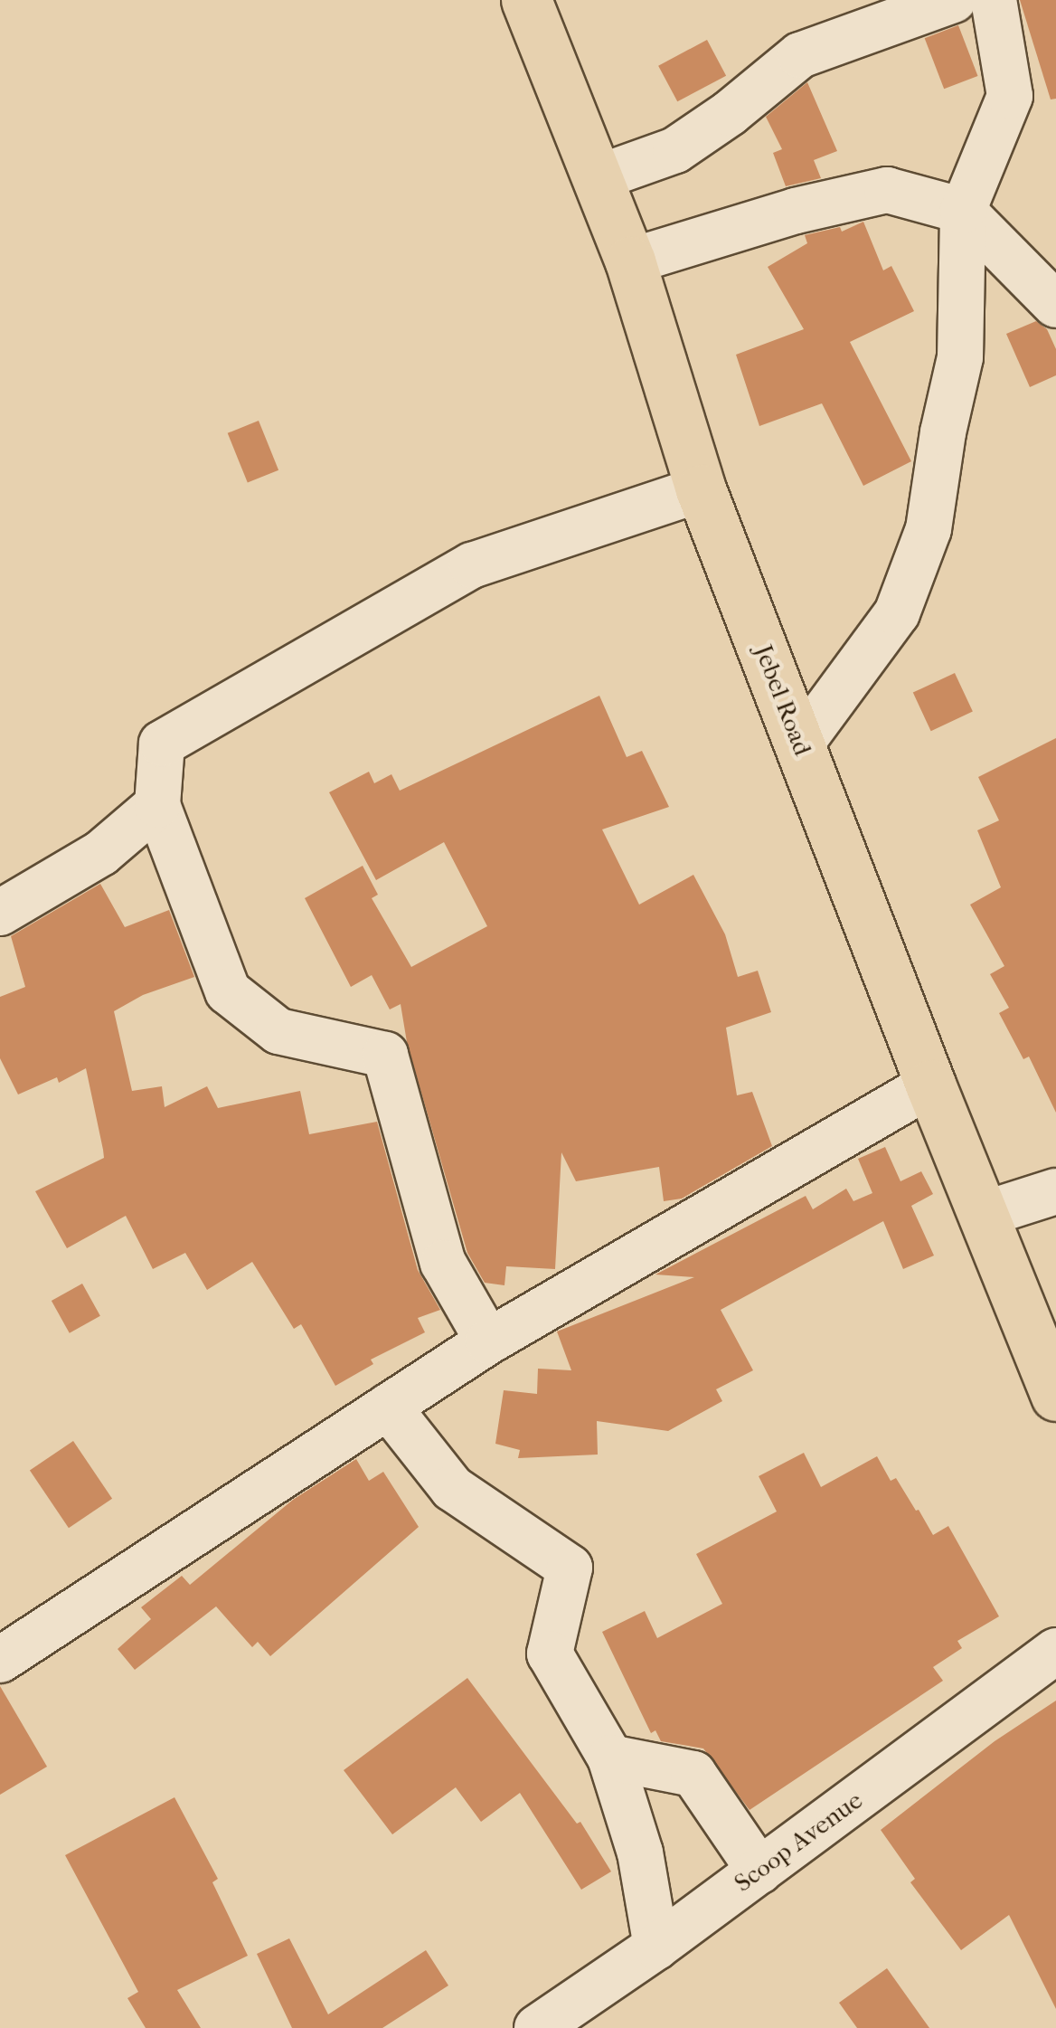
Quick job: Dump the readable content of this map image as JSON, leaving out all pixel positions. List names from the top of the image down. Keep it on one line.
{"streets":{"main road":["Jebel Road"],"street":["Scoop Avenue"]}}
